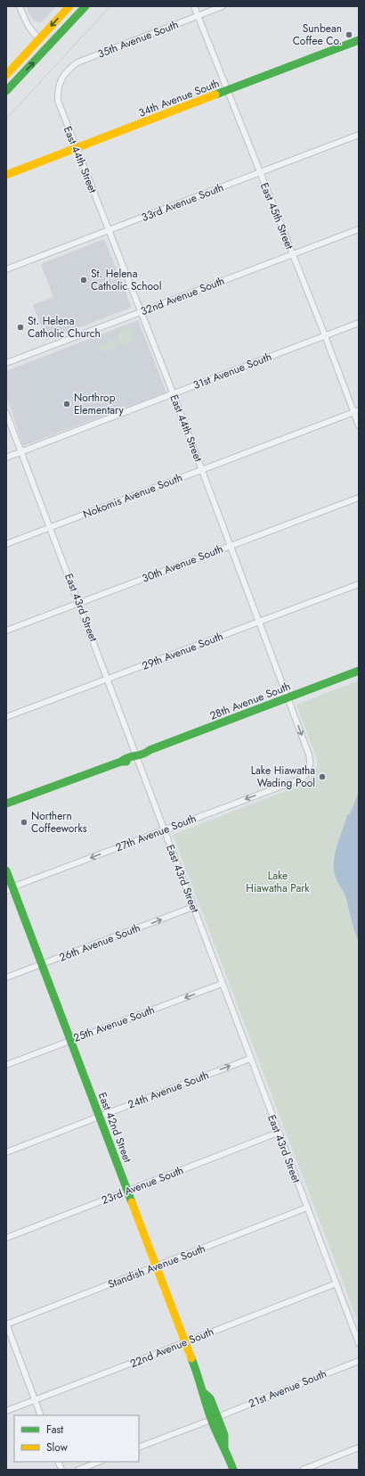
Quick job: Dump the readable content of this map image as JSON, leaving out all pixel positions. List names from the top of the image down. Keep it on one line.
{"streets":{"main road":["34th Avenue South","28th Avenue South","East 42nd Street"],"street":["35th Avenue South","East 44th Street","33rd Avenue South","East 45th Street","32nd Avenue South","31st Avenue South","Nokomis Avenue South","30th Avenue South","East 43rd Street","29th Avenue South","27th Avenue South","26th Avenue South","25th Avenue South","24th Avenue South","23rd Avenue South","Standish Avenue South","22nd Avenue South","21st Avenue South"]},"crossings":[["35th Avenue South","East 44th Street"],["35th Avenue South","East 45th Street"],["34th Avenue South","East 44th Street"],["34th Avenue South","East 45th Street"],["East 44th Street","33rd Avenue South"],["East 44th Street","32nd Avenue South"],["East 44th Street","31st Avenue South"],["East 44th Street","Nokomis Avenue South"],["East 44th Street","30th Avenue South"],["East 44th Street","29th Avenue South"],["East 44th Street","28th Avenue South"],["East 44th Street","27th Avenue South"],["33rd Avenue South","East 45th Street"],["East 45th Street","32nd Avenue South"],["East 45th Street","31st Avenue South"],["East 45th Street","Nokomis Avenue South"],["31st Avenue South","East 43rd Street"],["Nokomis Avenue South","East 43rd Street"],["30th Avenue South","East 43rd Street"],["East 43rd Street","29th Avenue South"],["East 43rd Street","28th Avenue South"],["East 43rd Street","27th Avenue South"],["East 43rd Street","26th Avenue South"],["East 43rd Street","25th Avenue South"],["East 43rd Street","24th Avenue South"],["East 43rd Street","23rd Avenue South"],["East 43rd Street","Standish Avenue South"],["East 43rd Street","22nd Avenue South"],["27th Avenue South","East 42nd Street"],["26th Avenue South","East 42nd Street"],["25th Avenue South","East 42nd Street"],["24th Avenue South","East 42nd Street"],["East 42nd Street","23rd Avenue South"],["East 42nd Street","Standish Avenue South"],["East 42nd Street","22nd Avenue South"],["East 42nd Street","21st Avenue South"]],"one_way":["27th Avenue South","26th Avenue South","25th Avenue South","24th Avenue South"],"parks":["Lake Hiawatha Park"],"places":["Sunbean Coffee Co.","St. Helena Catholic School","St. Helena Catholic Church","Northrop Elementary","Lake Hiawatha Wading Pool","Northern Coffeeworks"],"legend":["Fast","Slow"]}
